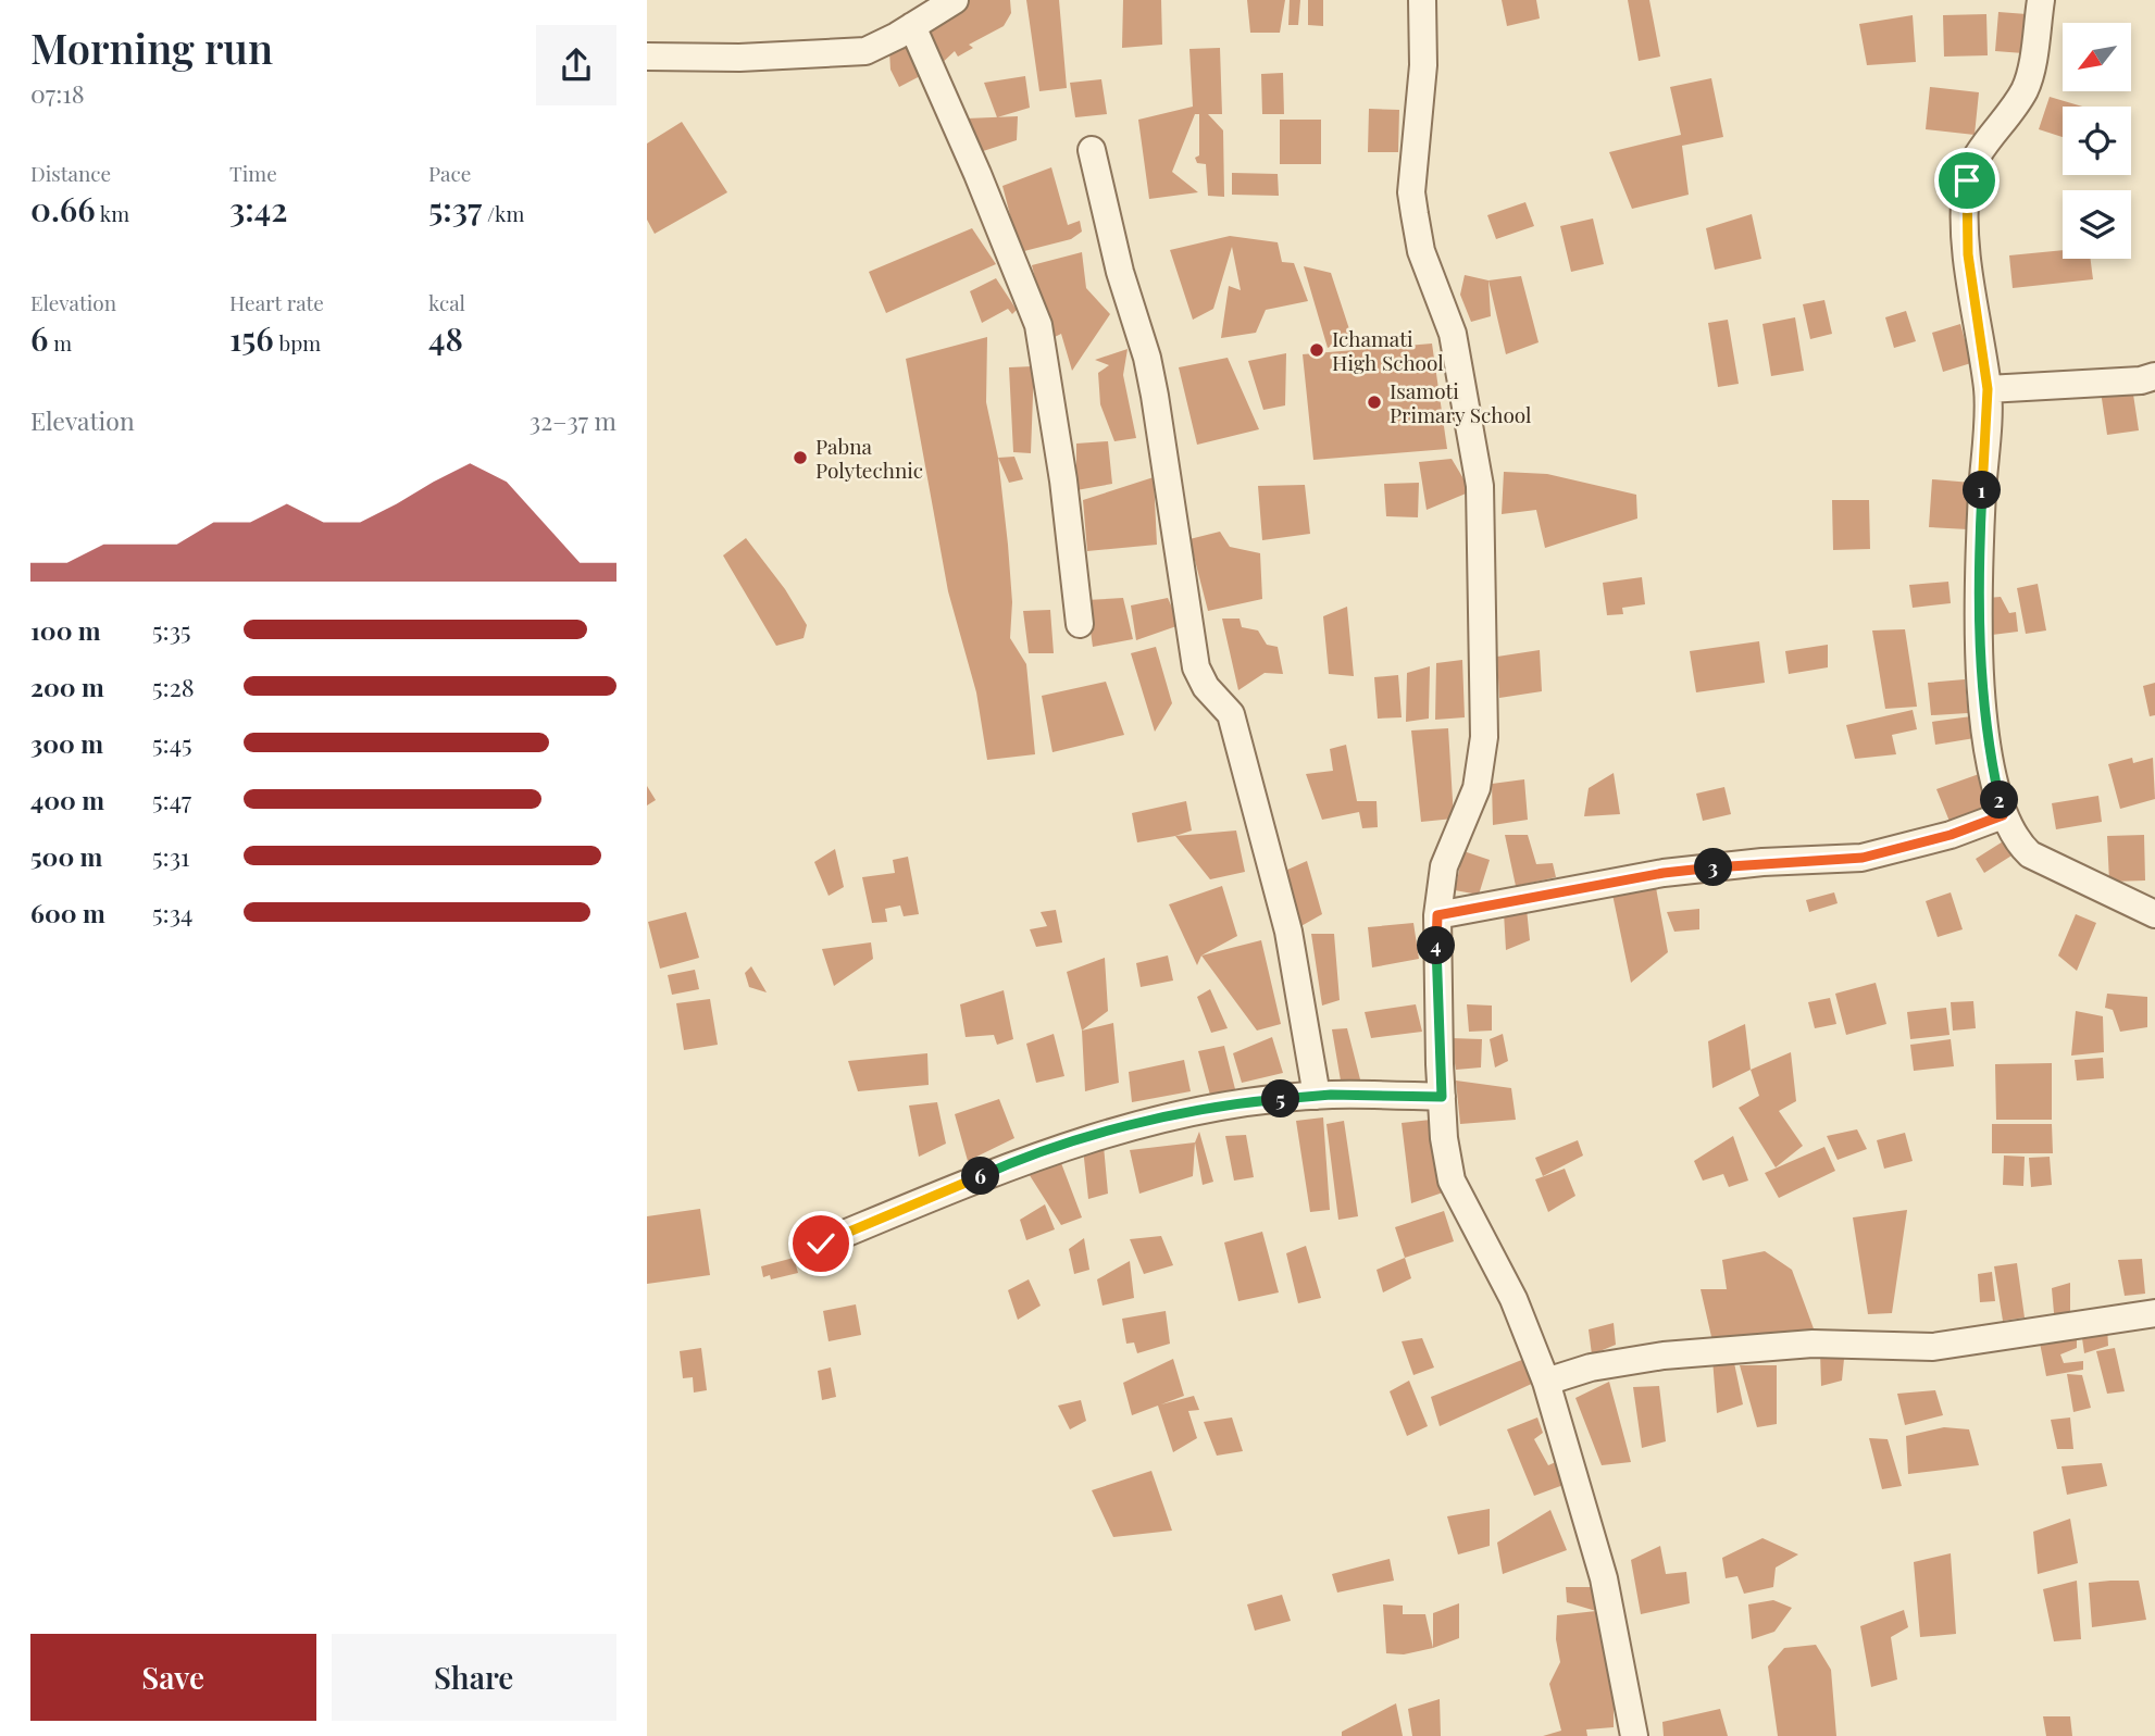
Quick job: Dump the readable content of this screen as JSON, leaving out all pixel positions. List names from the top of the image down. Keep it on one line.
{"places":["Ichamati High School","Isamoti Primary School","Pabna Polytechnic"],"north":"bottom left","page":{"heading":["Morning run","07:18"],"stats":[["Distance","0.66 km"],["Time","3:42"],["Pace","5:37 /km"],["Elevation","6 m"],["Heart rate","156 bpm"],["kcal","48"]],"chart":["Elevation","32–37 m"],"pins":["1","2","3","4","5","6"],"list":[{"name":"100 m","note":"5:35"},{"name":"200 m","note":"5:28"},{"name":"300 m","note":"5:45"},{"name":"400 m","note":"5:47"},{"name":"500 m","note":"5:31"},{"name":"600 m","note":"5:34"}],"buttons":["Save","Share"]}}
